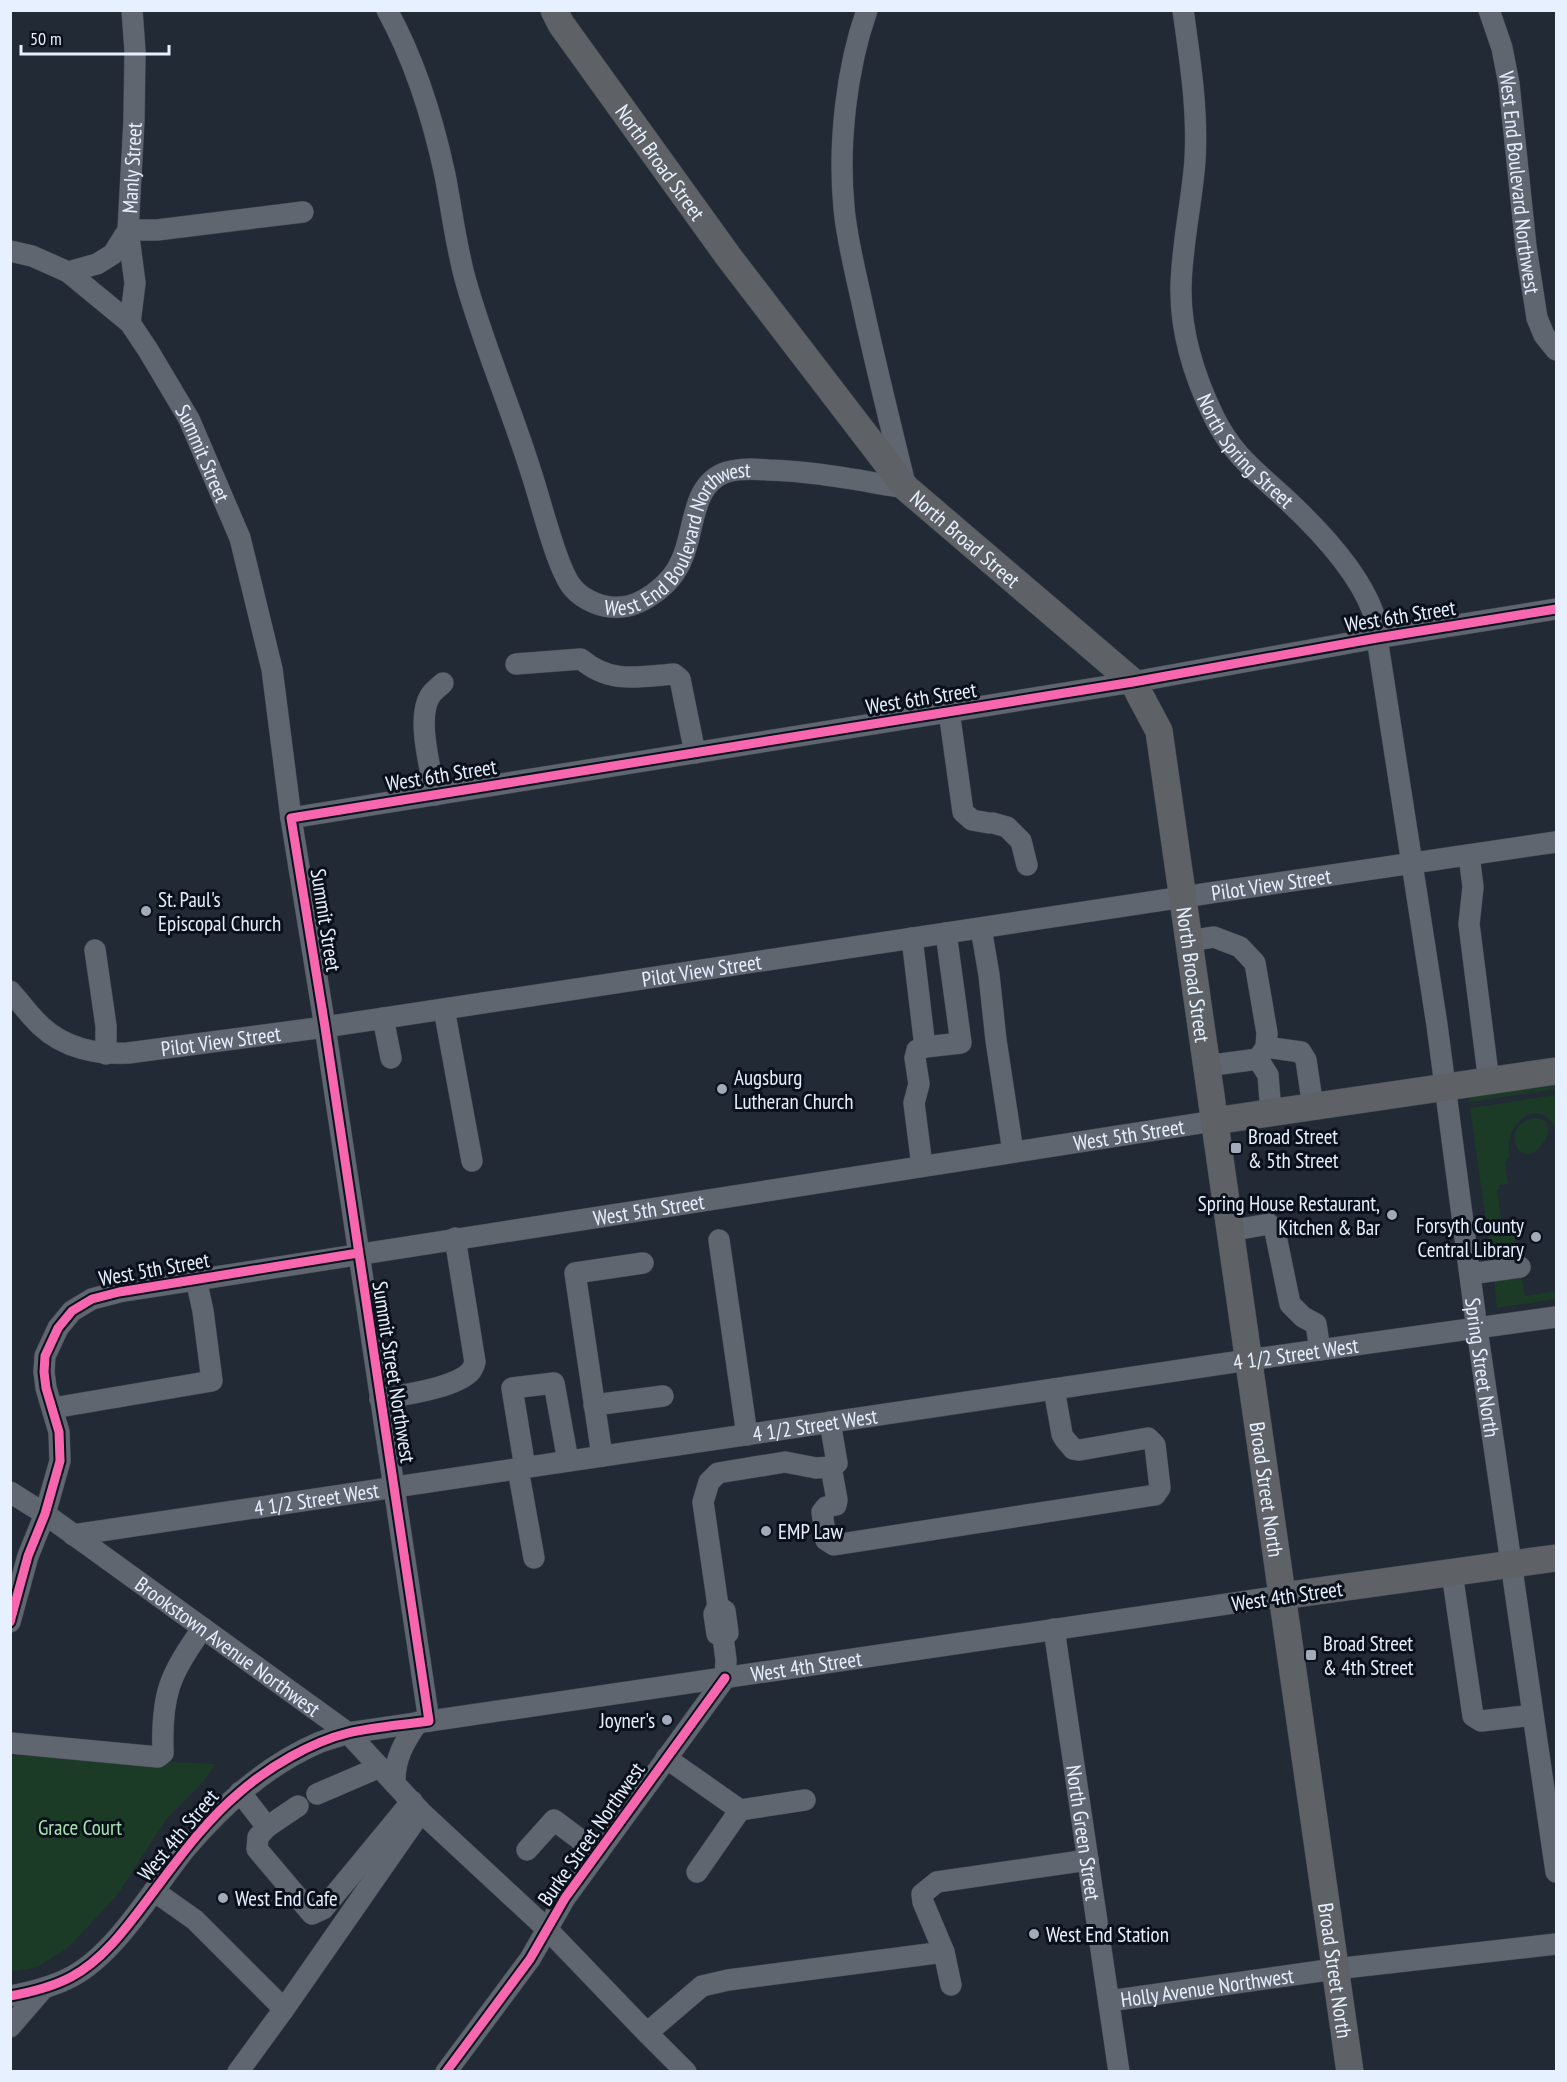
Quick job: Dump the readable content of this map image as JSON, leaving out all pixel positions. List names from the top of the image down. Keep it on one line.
{"streets":{"main road":["North Broad Street","West 5th Street","Broad Street North","West 4th Street"],"street":["Manly Street","West End Boulevard Northwest","North Spring Street","Summit Street","West 6th Street","Pilot View Street","4 1/2 Street West","Spring Street North","Summit Street Northwest","Brookstown Avenue Northwest","North Green Street","Burke Street Northwest","Holly Avenue Northwest"]},"crossings":[["North Broad Street","West End Boulevard Northwest"],["North Broad Street","West 6th Street"],["North Broad Street","Pilot View Street"],["North Broad Street","West 5th Street"],["North Broad Street","Broad Street North"],["Manly Street","Summit Street"],["North Spring Street","West 6th Street"],["North Spring Street","Pilot View Street"],["North Spring Street","Spring Street North"],["Summit Street","West 6th Street"],["Summit Street","Pilot View Street"],["Summit Street","Summit Street Northwest"],["Pilot View Street","Spring Street North"],["Pilot View Street","Summit Street Northwest"],["West 5th Street","Spring Street North"],["West 5th Street","Summit Street Northwest"],["West 5th Street","Broad Street North"],["West 5th Street","Brookstown Avenue Northwest"],["4 1/2 Street West","Spring Street North"],["4 1/2 Street West","Summit Street Northwest"],["4 1/2 Street West","Broad Street North"],["4 1/2 Street West","Brookstown Avenue Northwest"],["Spring Street North","West 4th Street"],["Summit Street Northwest","West 4th Street"],["Broad Street North","West 4th Street"],["Broad Street North","Holly Avenue Northwest"],["West 4th Street","Brookstown Avenue Northwest"],["West 4th Street","North Green Street"],["West 4th Street","Burke Street Northwest"],["Brookstown Avenue Northwest","Burke Street Northwest"],["North Green Street","Holly Avenue Northwest"]],"parks":["Grace Court"],"places":{"other":["St. Paul's Episcopal Church","Augsburg Lutheran Church","Spring House Restaurant, Kitchen & Bar","Forsyth County Central Library","EMP Law","Joyner's","West End Cafe","West End Station"],"transit":["Broad Street & 5th Street","Broad Street & 4th Street"]},"scale_bar":"50 m"}
